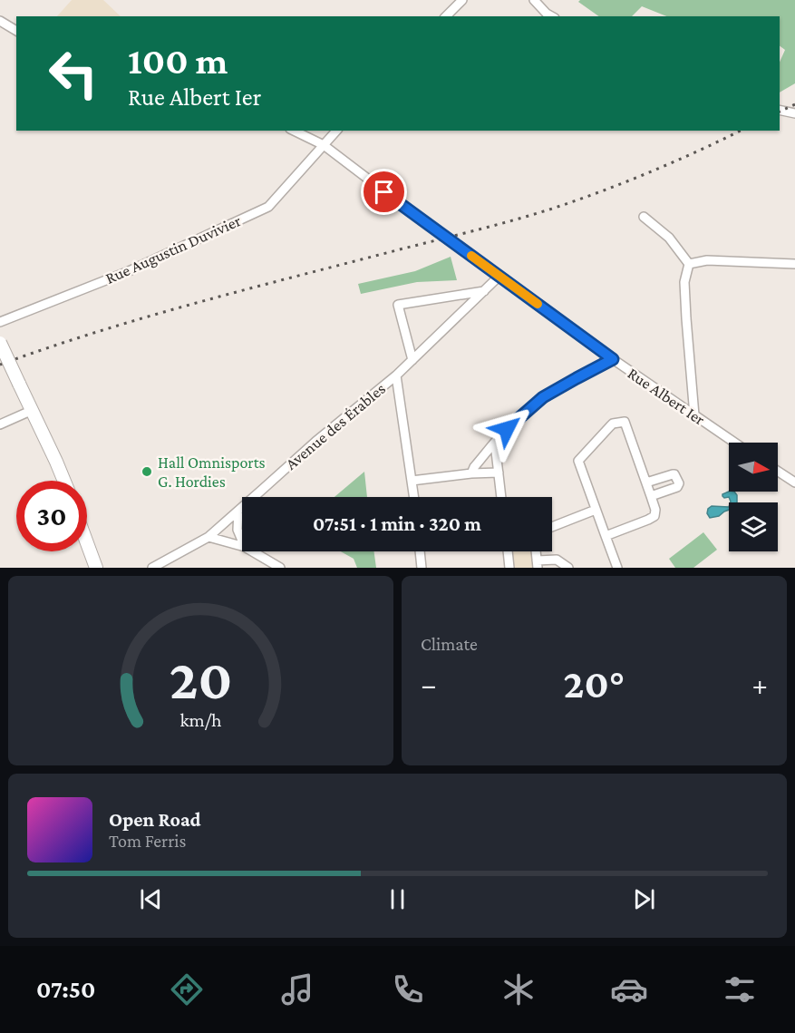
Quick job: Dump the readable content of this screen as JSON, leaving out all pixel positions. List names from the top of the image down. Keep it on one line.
{"streets":{"street":["Rue Augustin Duvivier","Rue Albert Ier","Avenue des Érables"]},"crossings":[["Rue Augustin Duvivier","Rue Albert Ier"],["Rue Albert Ier","Avenue des Érables"]],"places":["Hall Omnisports G. Hordies"],"north":"right","page":{"turn":["100 m","Rue Albert Ier"],"limit":"30","trip":"07:51 · 1 min · 320 m","tile":"Climate","heat":["−","20°","+"],"song":["Open Road","Tom Ferris"],"tabs":"07:50","gauge":["20","km/h"]}}
